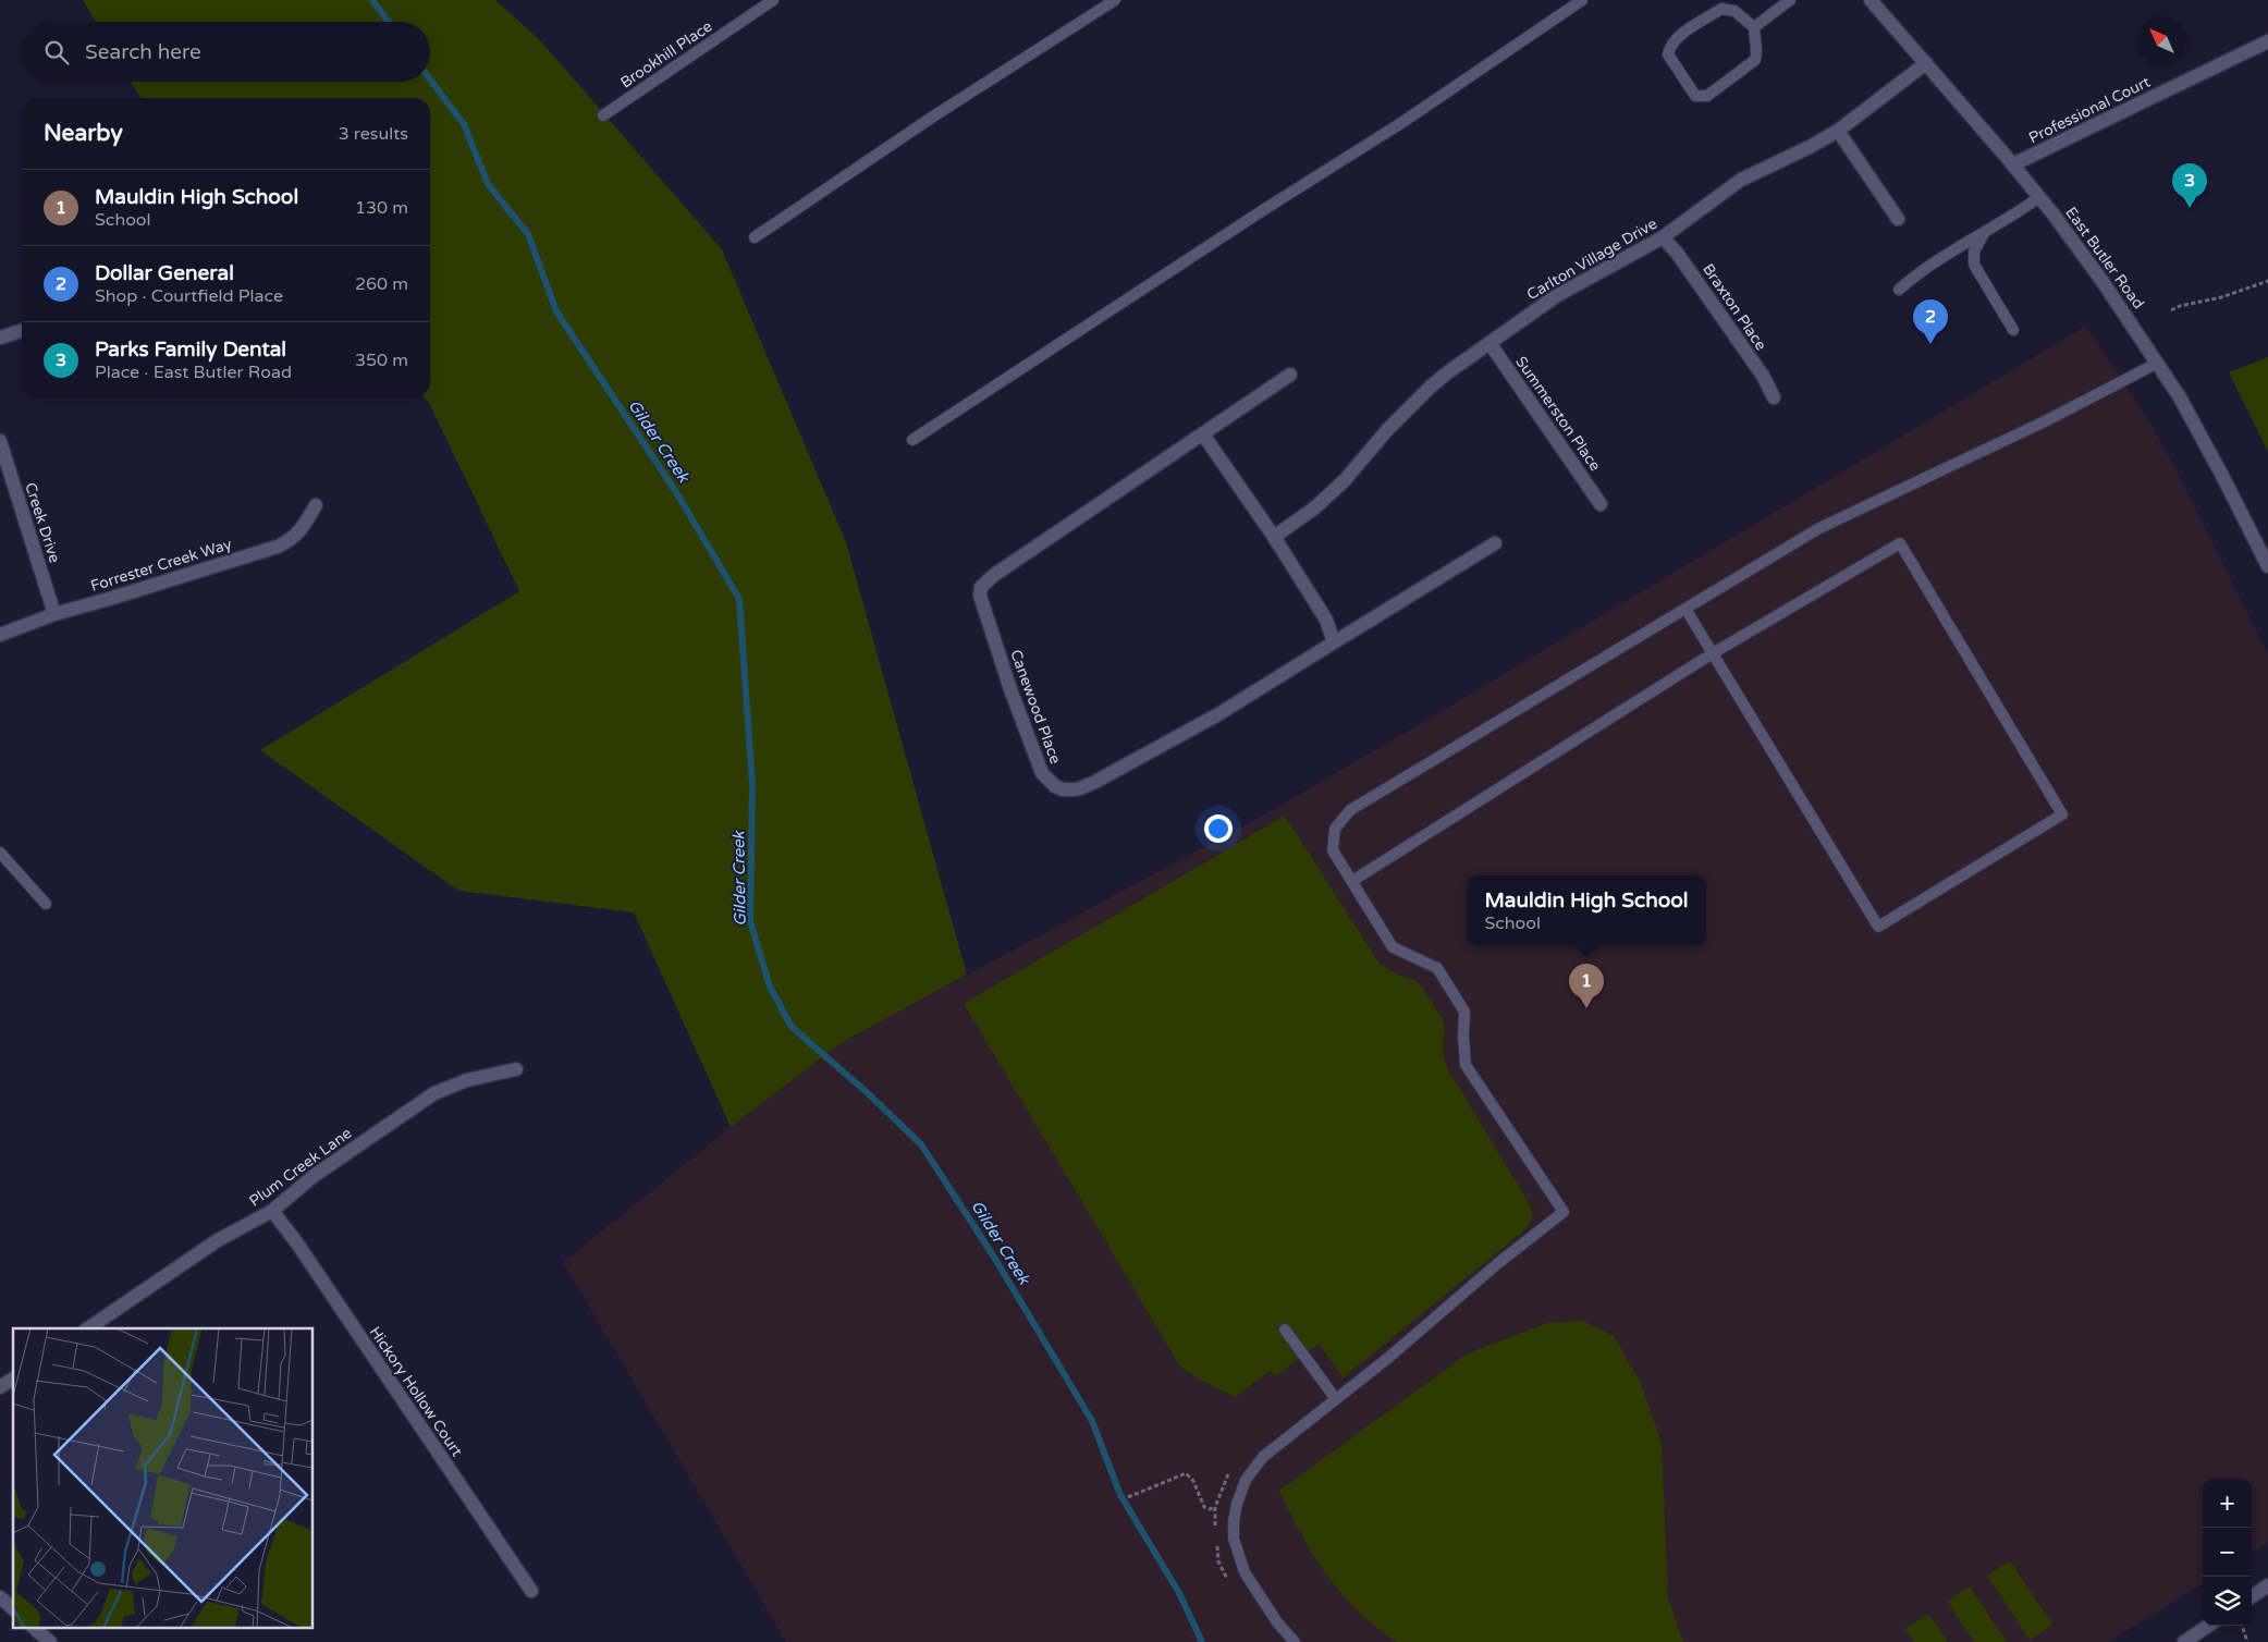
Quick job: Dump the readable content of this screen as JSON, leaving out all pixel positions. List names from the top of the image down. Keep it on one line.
{"streets":{"street":["Professional Court","East Butler Road","Carlton Village Drive","Braxton Place","Summerston Place","Creek Drive","Forrester Creek Way","Canewood Place","Plum Creek Lane","Hickory Hollow Court"],"lane":["Brookhill Place"]},"crossings":[["Professional Court","East Butler Road"],["East Butler Road","Carlton Village Drive"],["Carlton Village Drive","Braxton Place"],["Carlton Village Drive","Summerston Place"],["Creek Drive","Forrester Creek Way"],["Plum Creek Lane","Hickory Hollow Court"]],"water":["Gilder Creek"],"north":"top left","page":{"search":"Search here","heading":["Nearby","3 results"],"pins":["3","2","1"],"list":[{"mark":"1","name":"Mauldin High School","note":"School","value":"130 m"},{"mark":"2","name":"Dollar General","note":"Shop · Courtfield Place","value":"260 m"},{"mark":"3","name":"Parks Family Dental","note":"Place · East Butler Road","value":"350 m"}],"popup":["Mauldin High School","School"],"map_buttons":["+","−"]}}
